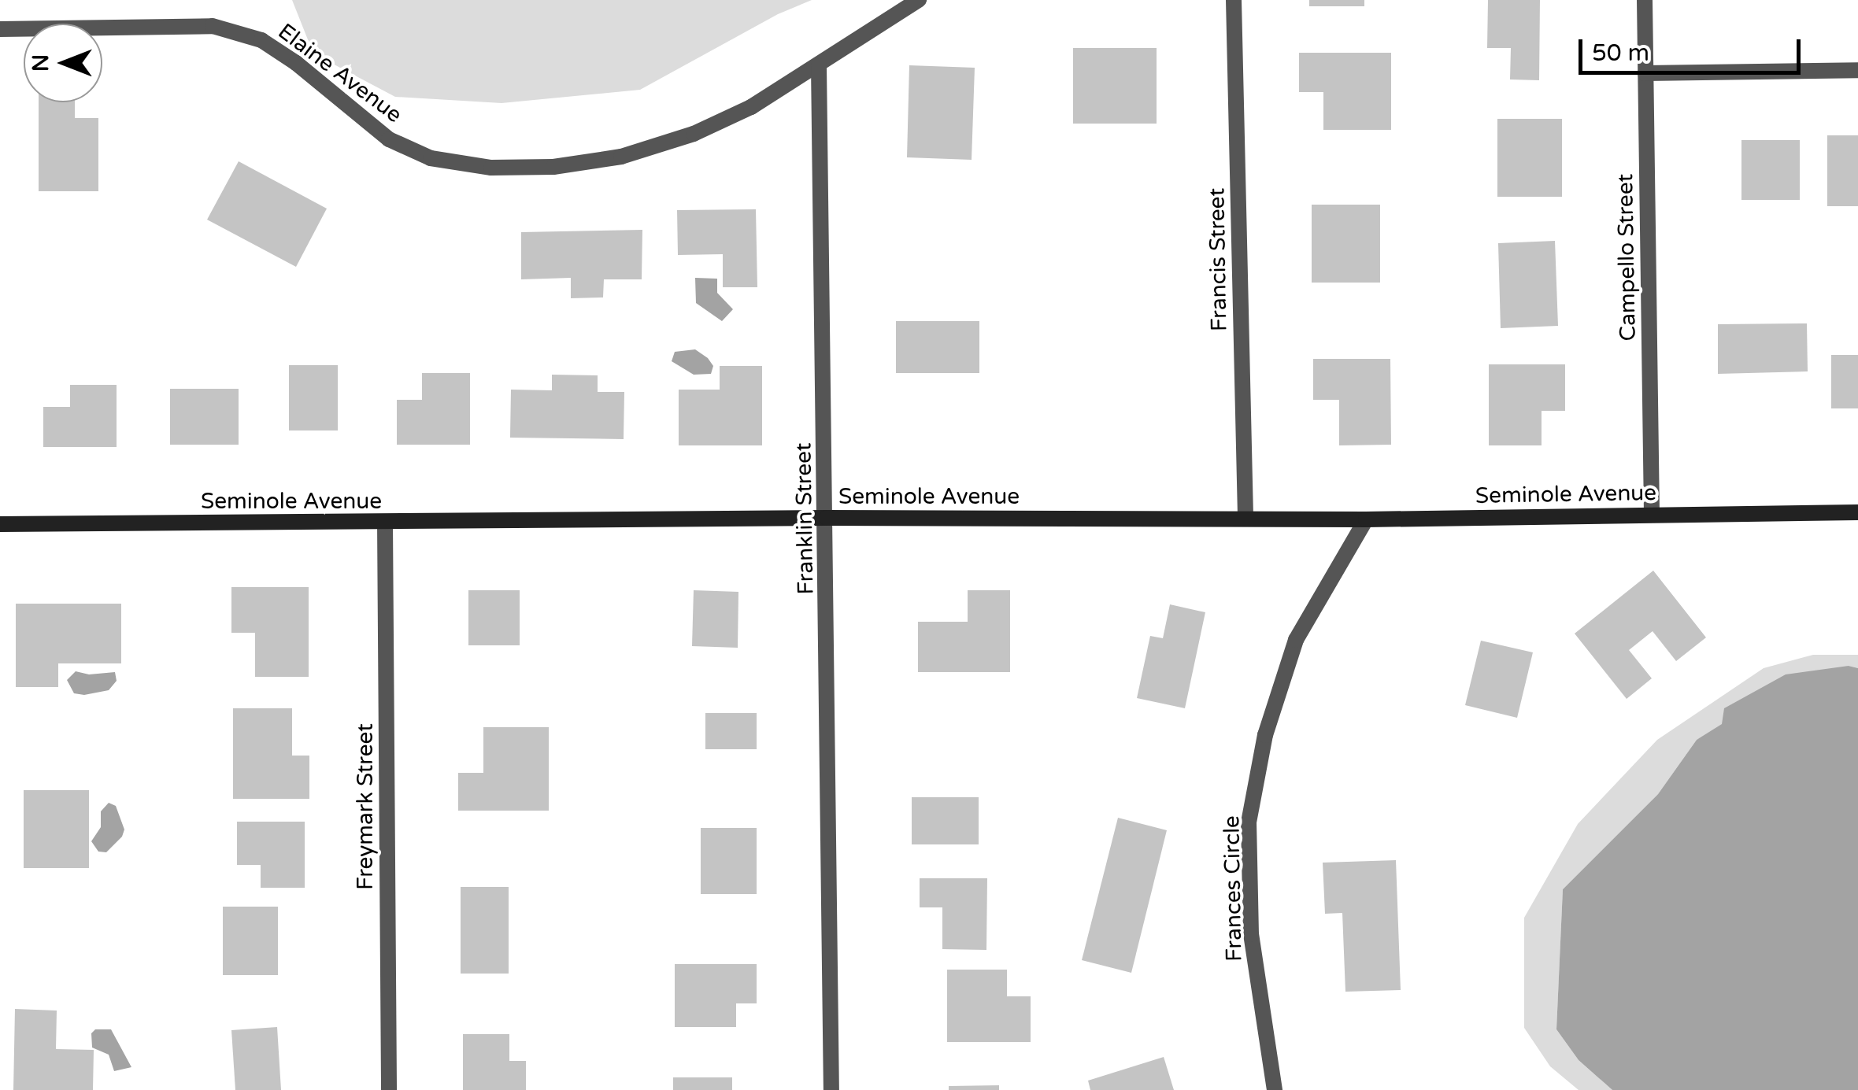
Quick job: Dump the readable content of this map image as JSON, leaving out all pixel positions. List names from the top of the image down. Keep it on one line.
{"streets":{"street":["Elaine Avenue","Campello Street","Francis Street","Seminole Avenue","Franklin Street","Freymark Street","Frances Circle"]},"crossings":[["Elaine Avenue","Franklin Street"],["Campello Street","Seminole Avenue"],["Francis Street","Seminole Avenue"],["Seminole Avenue","Franklin Street"],["Seminole Avenue","Freymark Street"],["Seminole Avenue","Frances Circle"]],"scale_bar":"50 m","north":"left"}
